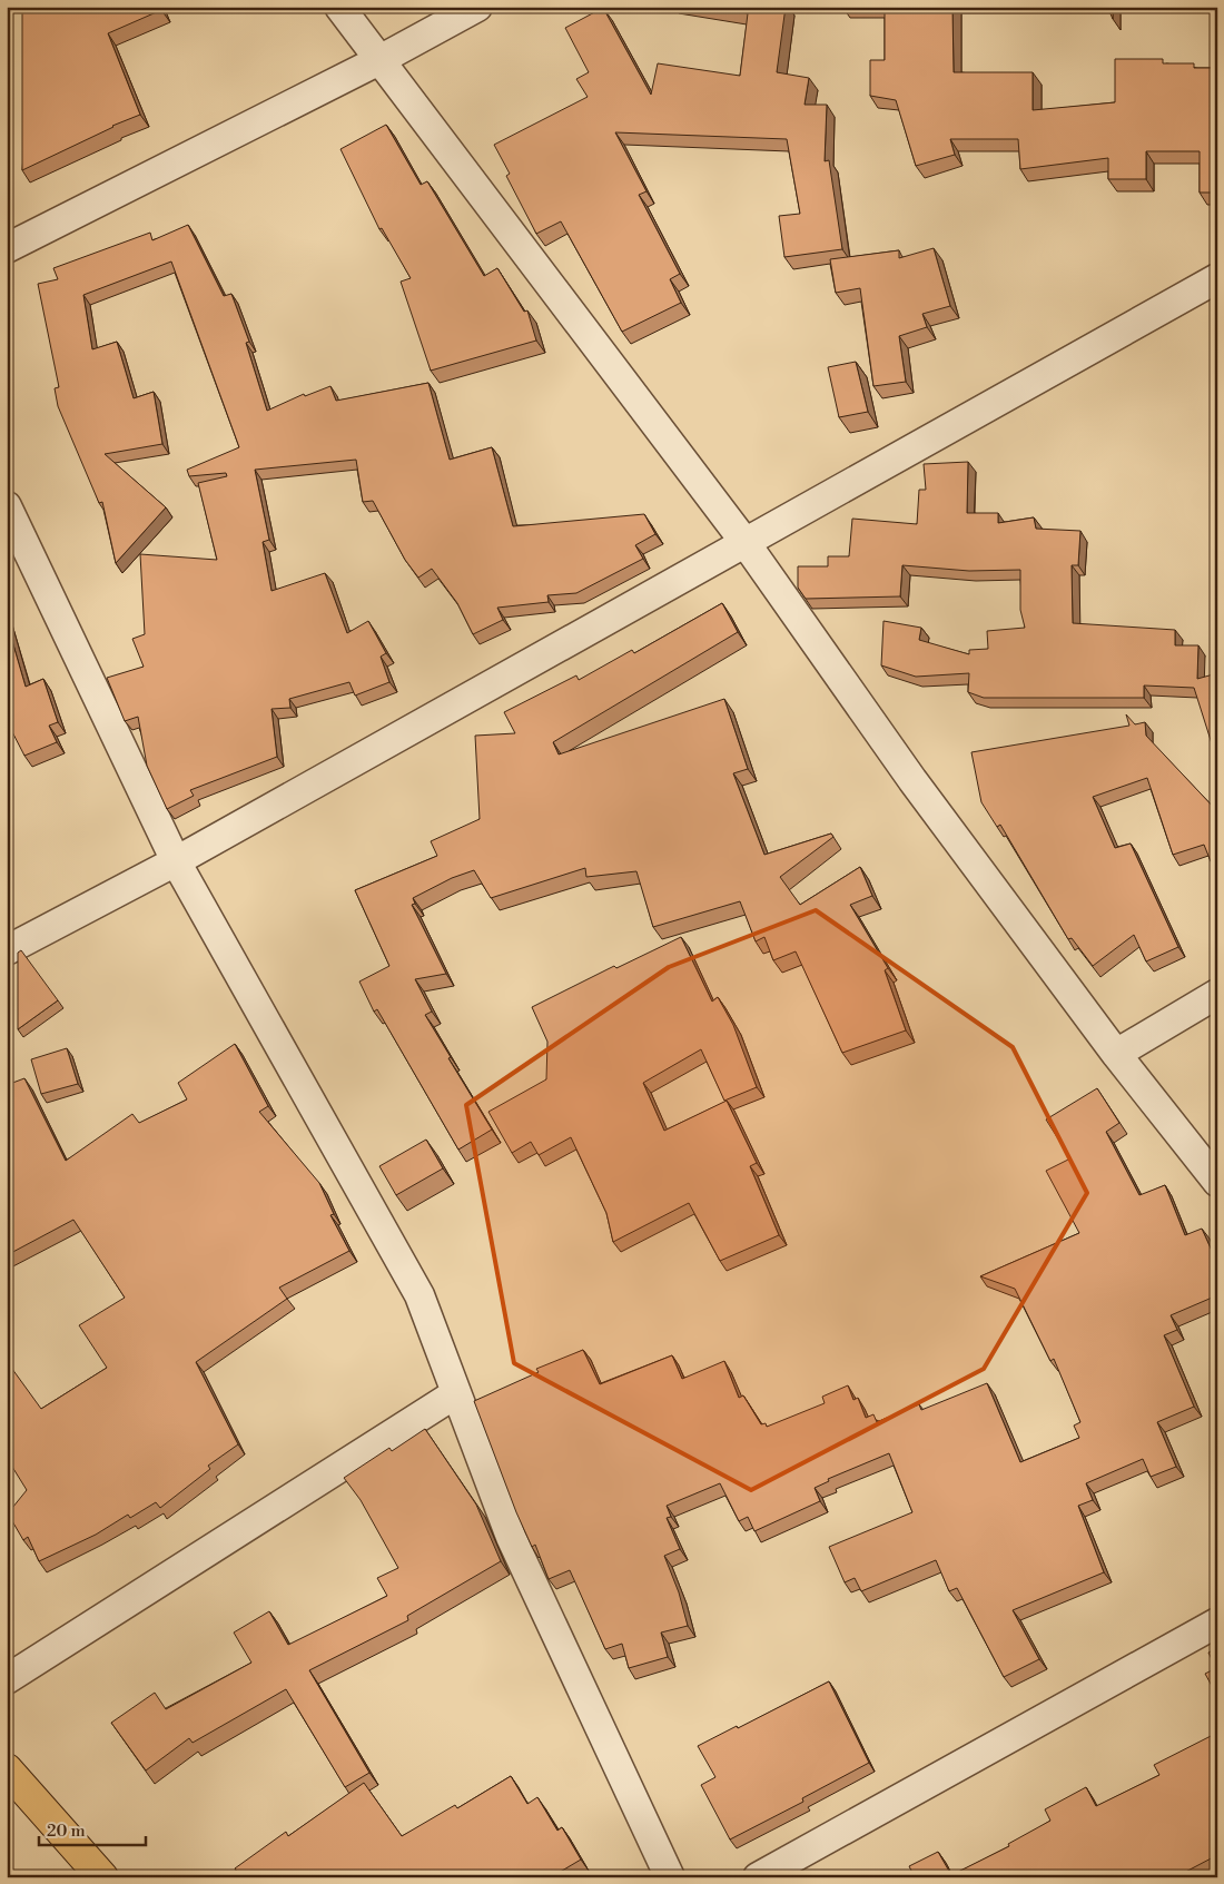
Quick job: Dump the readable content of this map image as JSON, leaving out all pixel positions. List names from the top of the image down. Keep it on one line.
{"scale_bar":"20 m"}
